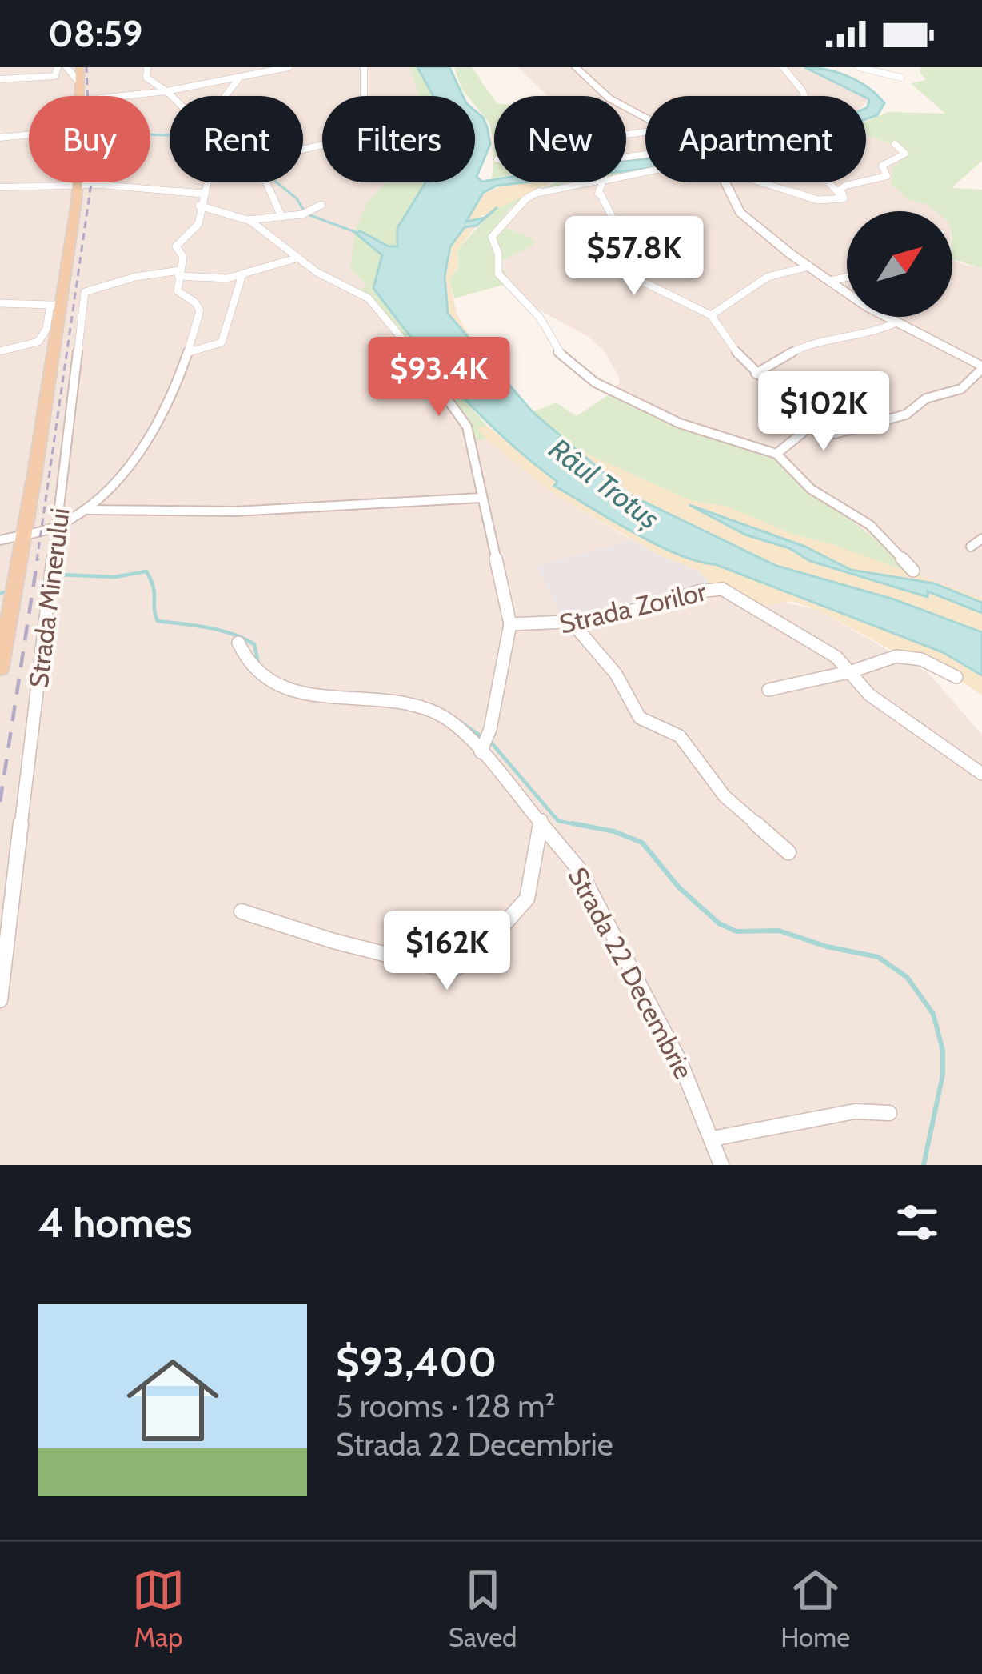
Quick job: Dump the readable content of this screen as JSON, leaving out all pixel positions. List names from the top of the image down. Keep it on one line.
{"streets":{"main road":["Strada Minerului"],"street":["Strada Zorilor","Strada 22 Decembrie"]},"water":["Râul Trotuș"],"north":"top right","page":{"status":"08:59","chip":["Buy","Rent","Filters","New","Apartment"],"price":["$57.8K","$93.4K","$102K","$162K"],"heading":"4 homes","list":[{"name":"$93,400","note":"5 rooms · 128 m² · Strada 22 Decembrie"}],"tabs":["Map","Saved","Home"]}}
